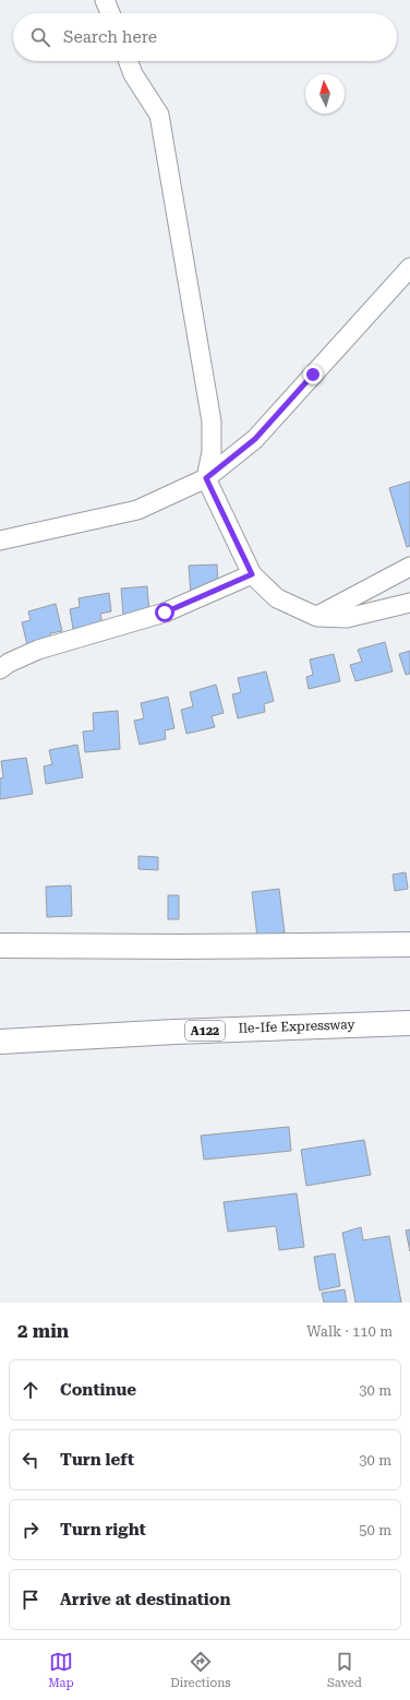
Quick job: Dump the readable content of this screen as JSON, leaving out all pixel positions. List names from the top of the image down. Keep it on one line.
{"streets":{"highway":["Ile-Ife Expressway","A122"]},"north":"top","page":{"search":"Search here","heading":["2 min","Walk · 110 m"],"list":[["Continue","30 m"],["Turn left","30 m"],["Turn right","50 m"],"Arrive at destination"],"nav":["Map","Directions","Saved"]}}
